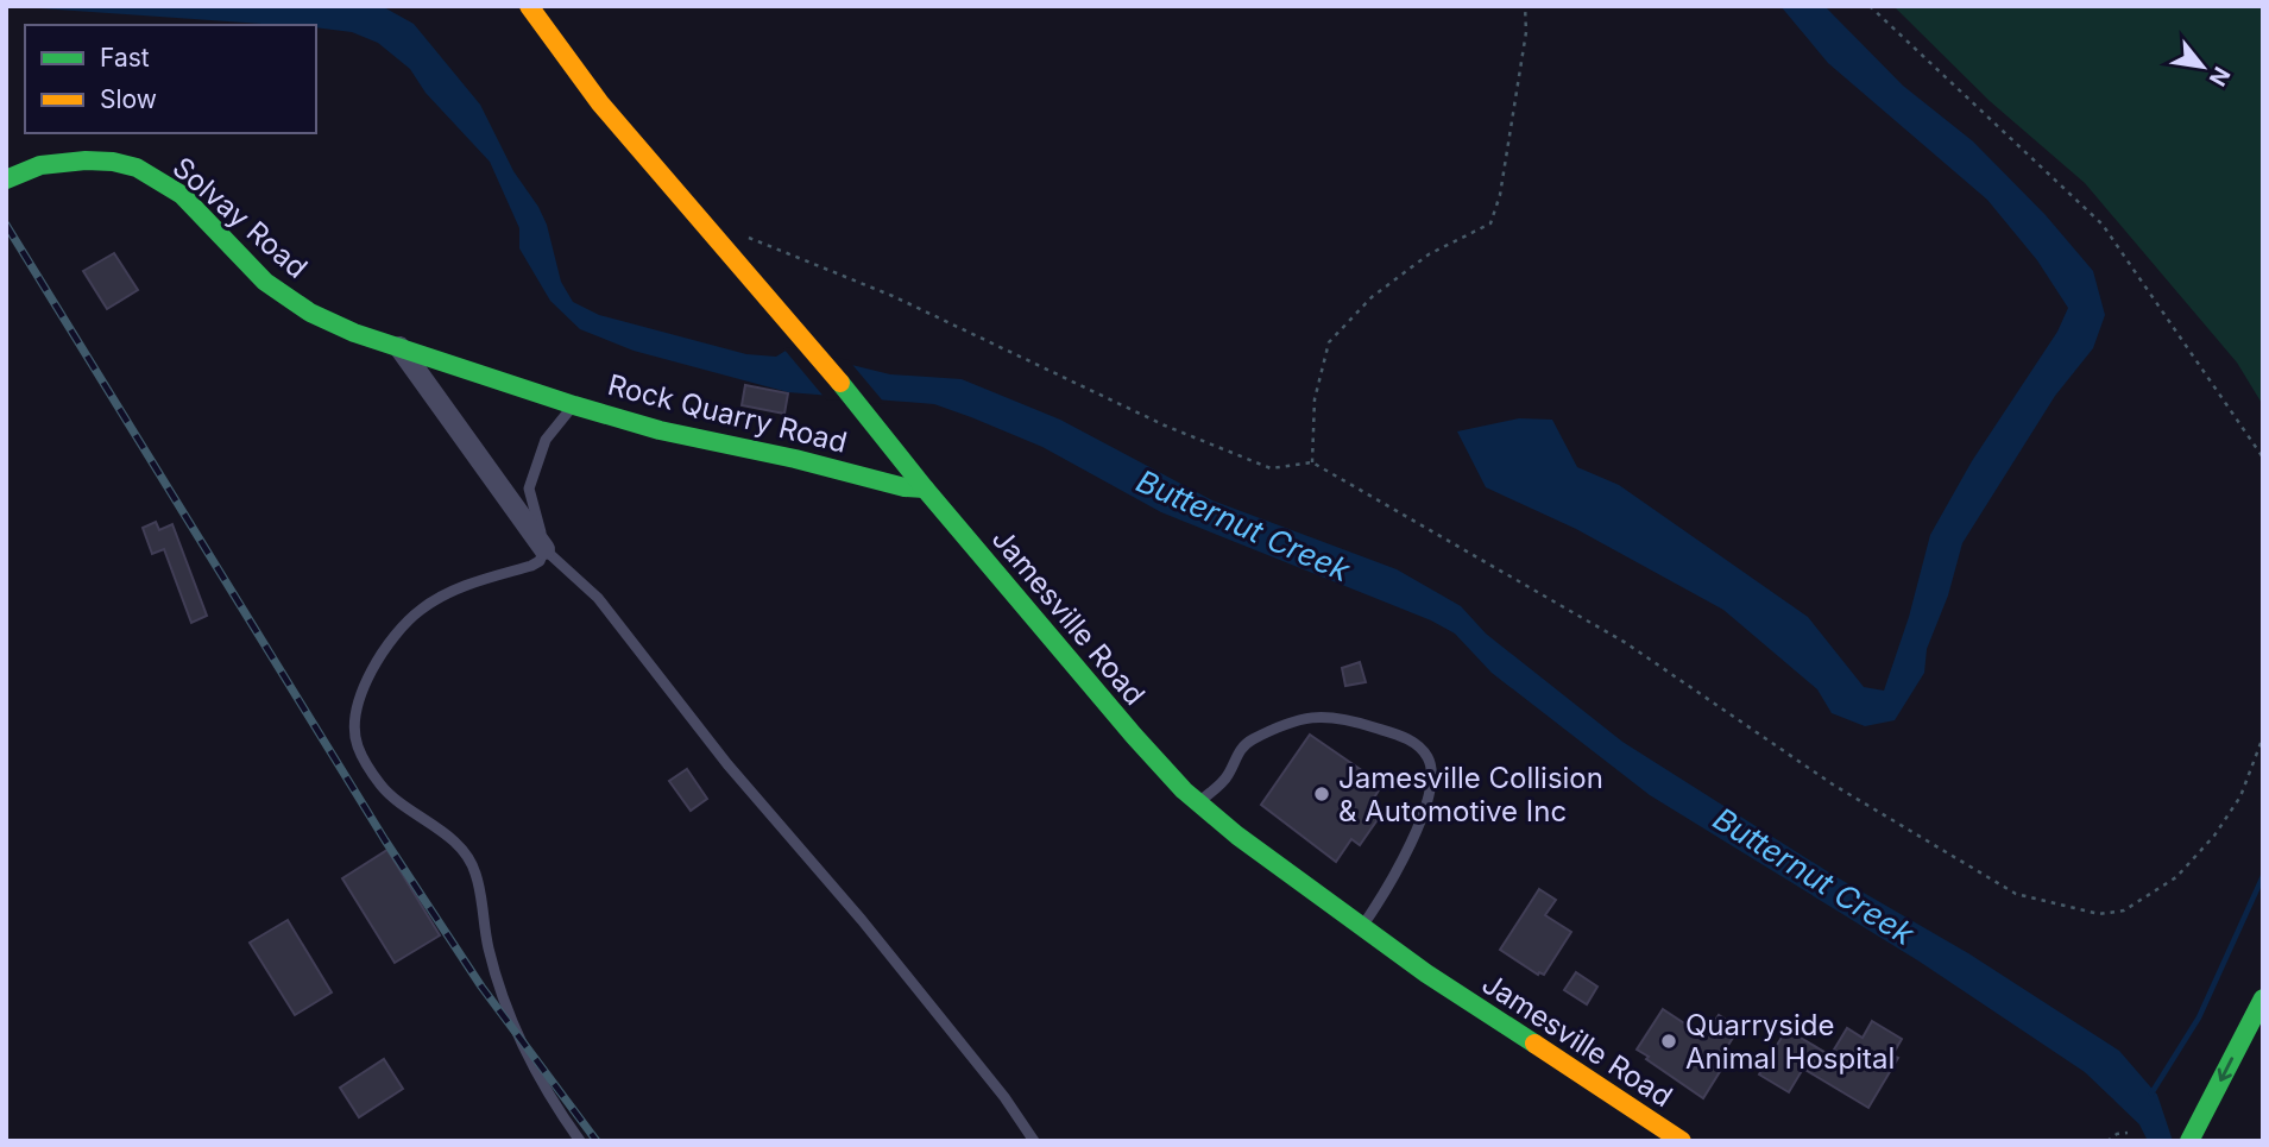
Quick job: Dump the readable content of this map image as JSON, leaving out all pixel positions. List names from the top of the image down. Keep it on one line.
{"streets":{"main road":["Solvay Road","Rock Quarry Road","Jamesville Road"]},"crossings":[["Solvay Road","Rock Quarry Road"],["Rock Quarry Road","Jamesville Road"]],"water":["Butternut Creek"],"places":["Jamesville Collision & Automotive Inc","Quarryside Animal Hospital"],"legend":["Fast","Slow"],"north":"bottom right"}
